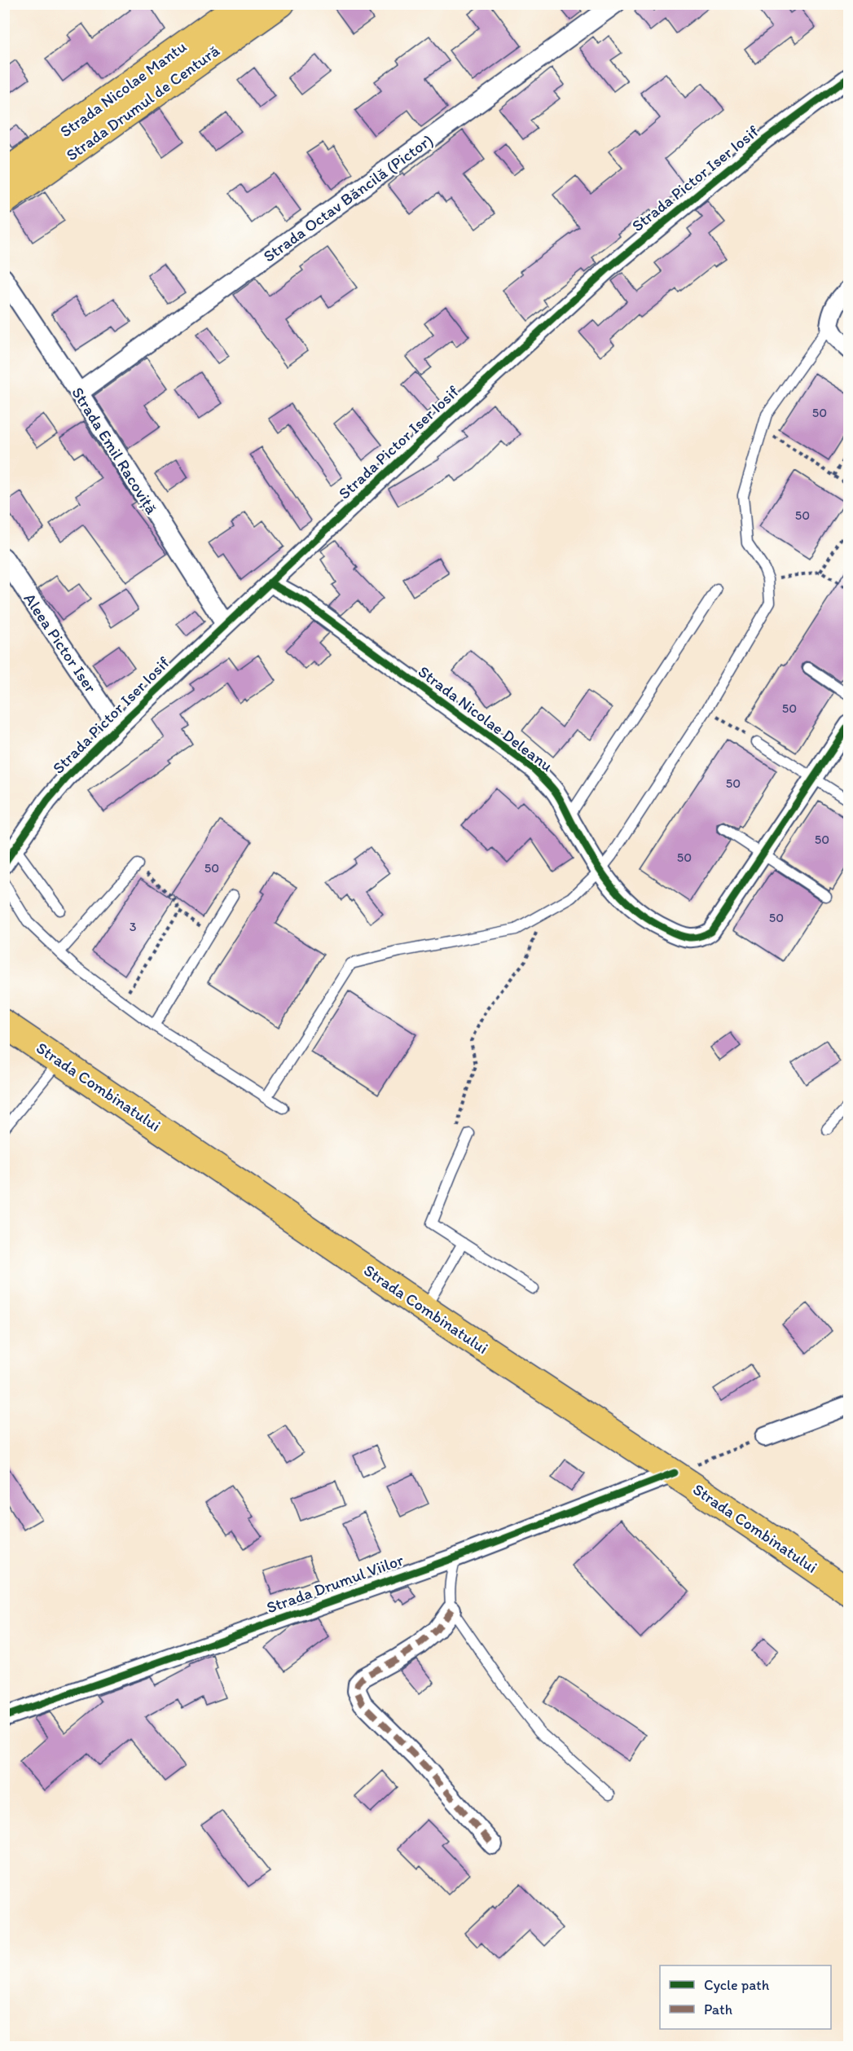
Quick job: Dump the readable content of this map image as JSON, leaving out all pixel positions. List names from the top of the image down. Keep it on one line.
{"streets":{"main road":["Strada Nicolae Mantu","Strada Drumul de Centură","Strada Combinatului"],"street":["Strada Pictor Iser Iosif","Strada Octav Băncilă (Pictor)","Strada Emil Racoviță","Aleea Pictor Iser","Strada Nicolae Deleanu","Strada Drumul Viilor"]},"crossings":[["Strada Pictor Iser Iosif","Strada Emil Racoviță"],["Strada Pictor Iser Iosif","Aleea Pictor Iser"],["Strada Pictor Iser Iosif","Strada Nicolae Deleanu"],["Strada Octav Băncilă (Pictor)","Strada Emil Racoviță"],["Strada Combinatului","Strada Drumul Viilor"]],"house_numbers":["50","50","50","50","50","50","50","50","3"],"legend":["Cycle path","Path"]}
